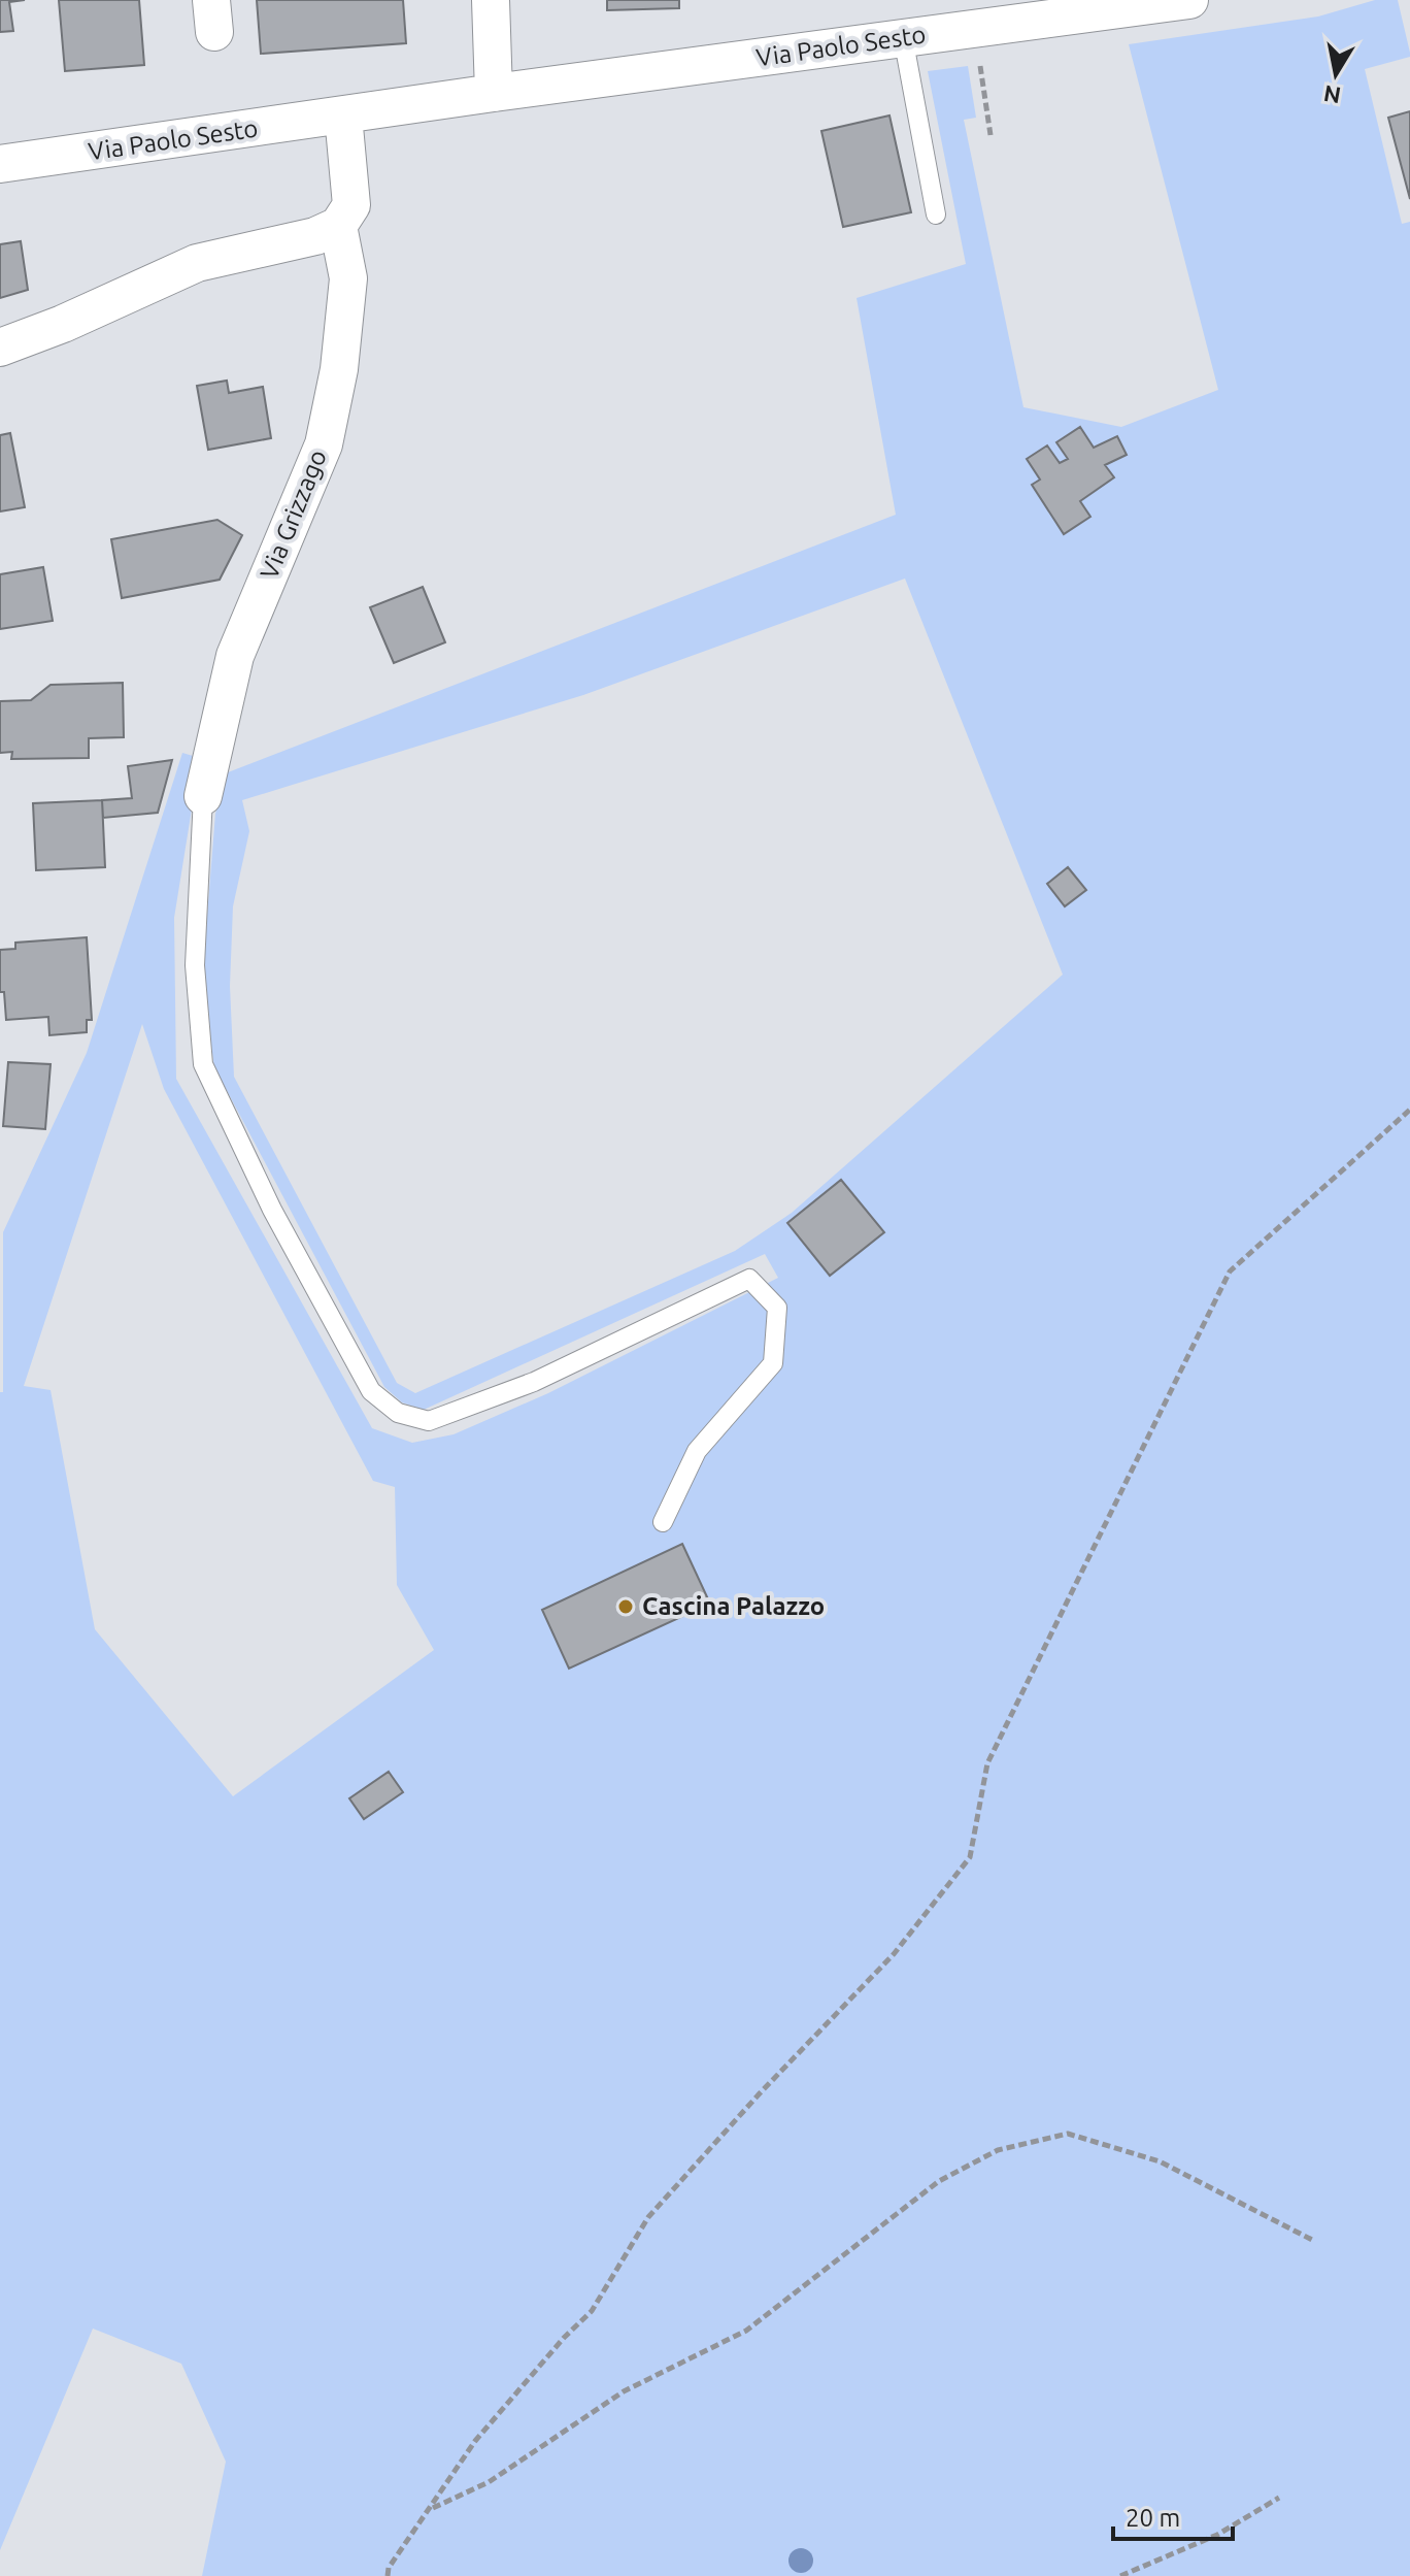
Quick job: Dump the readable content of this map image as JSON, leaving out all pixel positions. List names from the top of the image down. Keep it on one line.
{"streets":{"street":["Via Paolo Sesto","Via Grizzago"]},"crossings":[["Via Paolo Sesto","Via Grizzago"]],"places":["Cascina Palazzo"],"scale_bar":"20 m","north":"bottom"}
